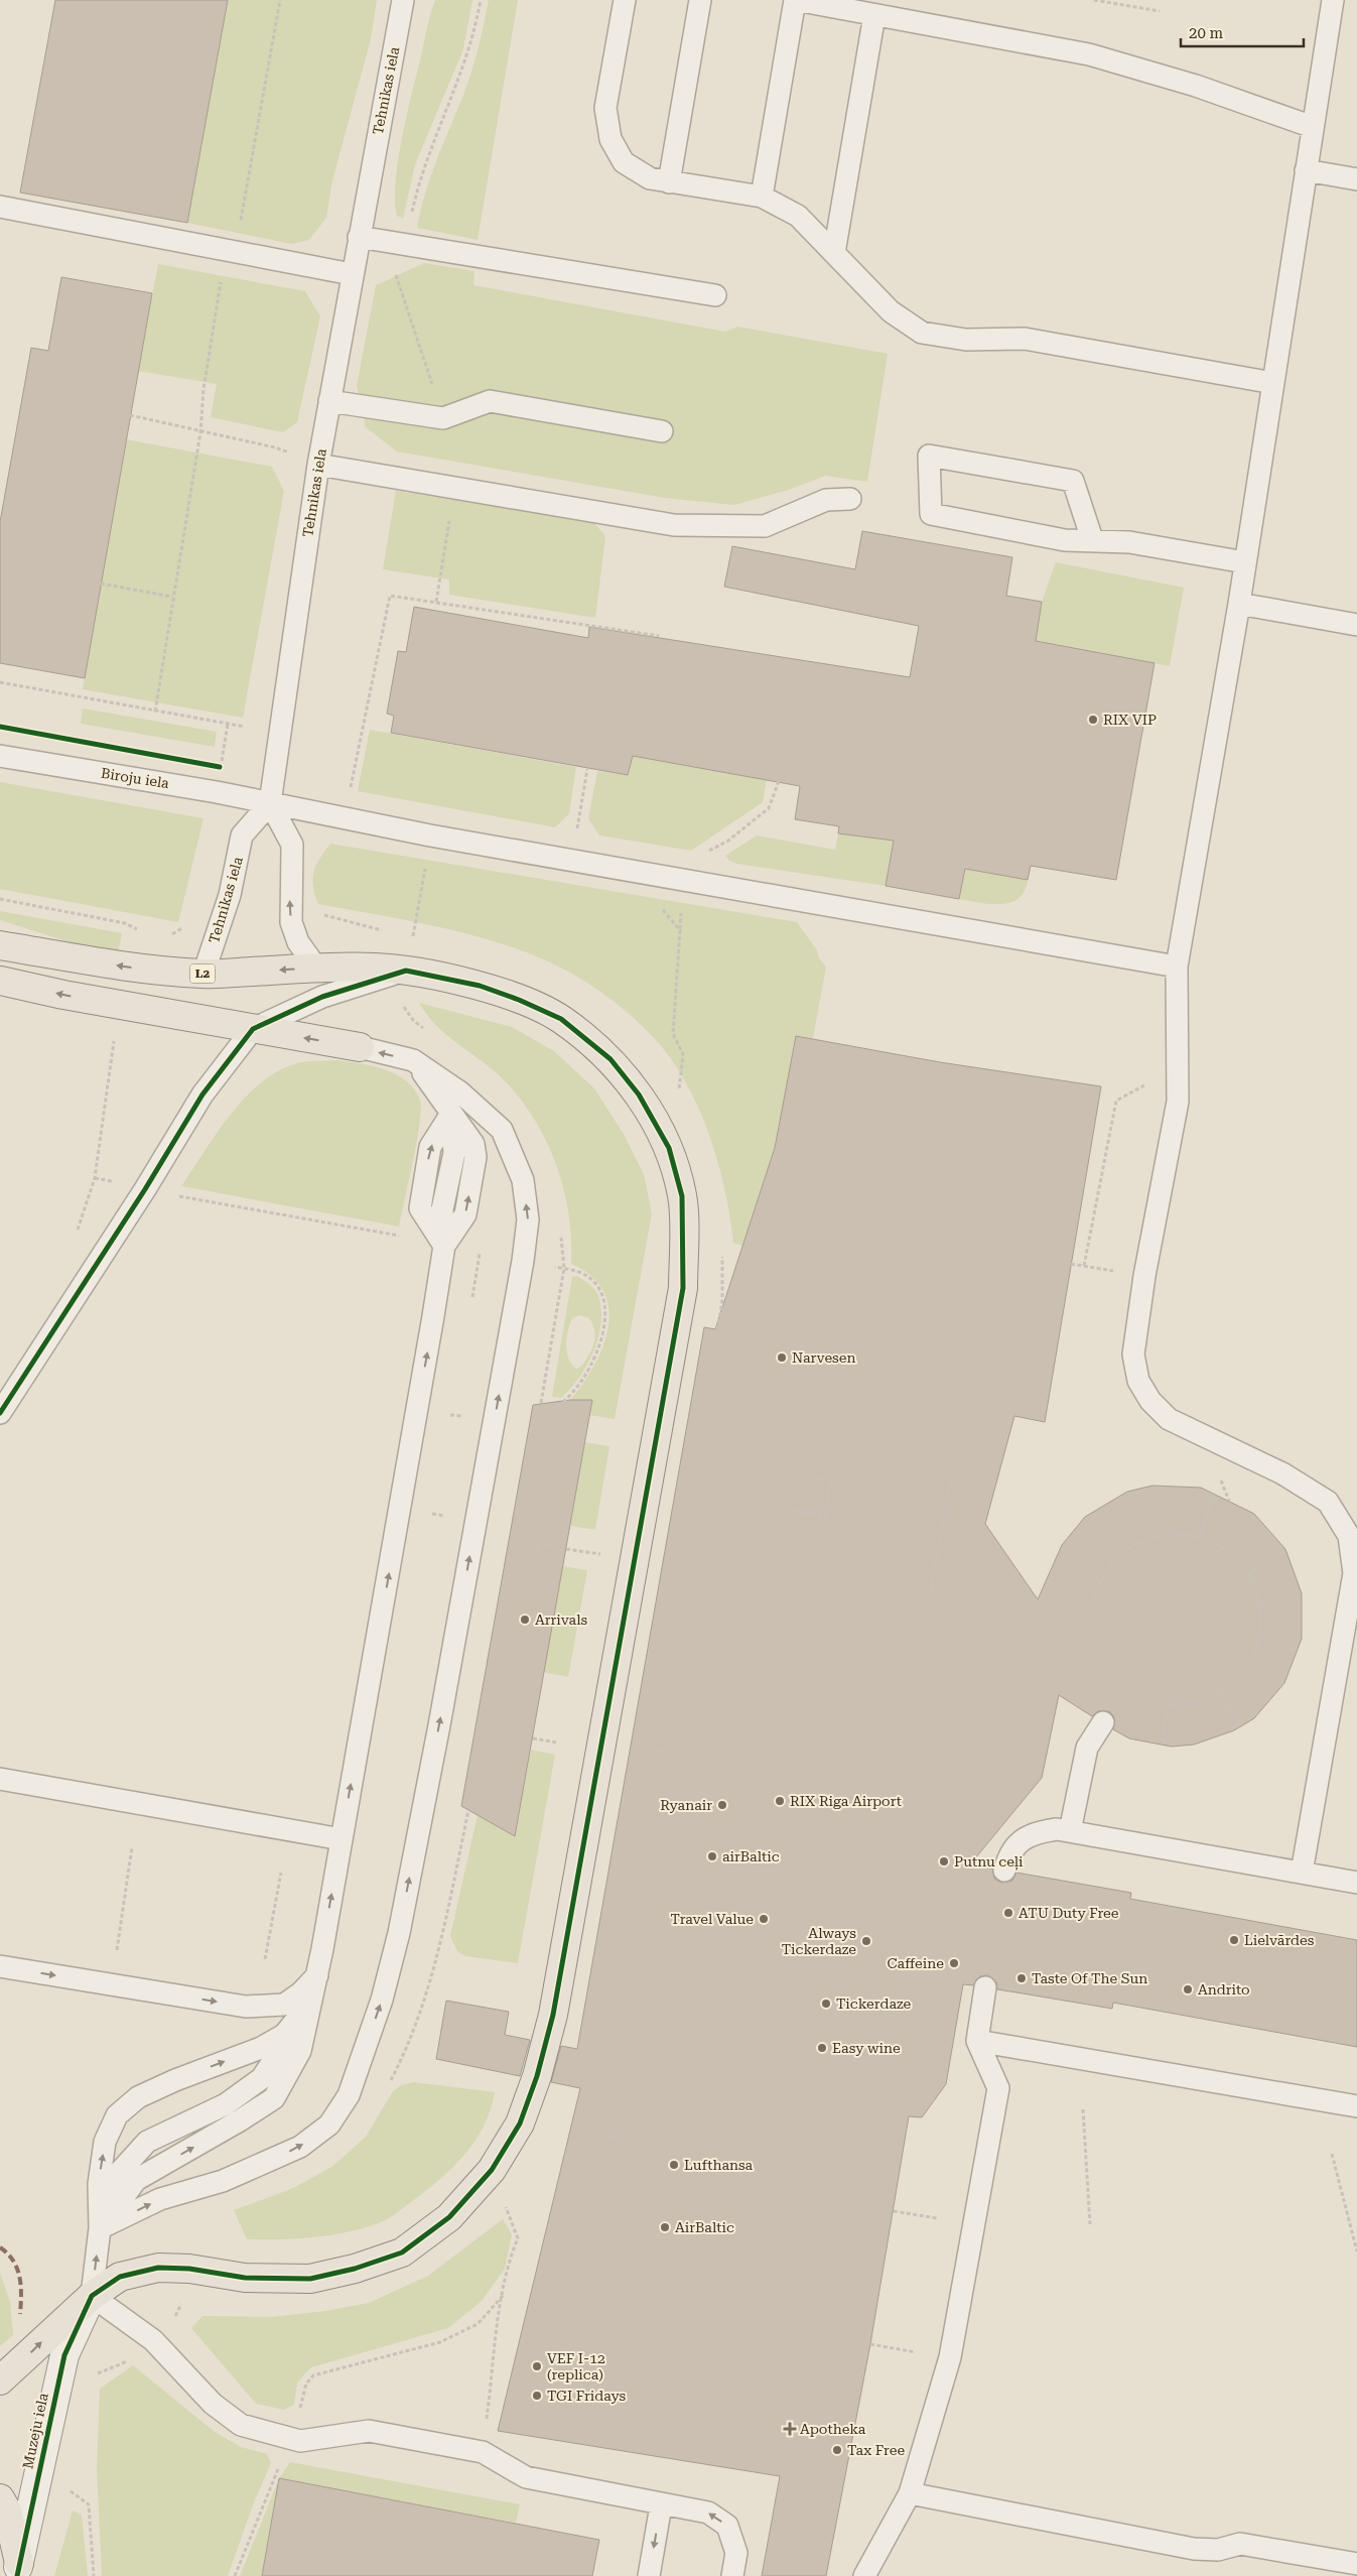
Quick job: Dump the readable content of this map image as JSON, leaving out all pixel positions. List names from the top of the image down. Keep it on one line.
{"streets":{"main road":["L2"],"street":["Muzeju iela"],"lane":["Tehnikas iela","Biroju iela"]},"crossings":[["Tehnikas iela","Biroju iela"],["Tehnikas iela","L2"]],"places":{"other":["RIX VIP","Narvesen","Arrivals","RIX Riga Airport","Ryanair","airBaltic","Putnu ceļi","ATU Duty Free","Travel Value","Lielvārdes","Always Tickerdaze","Caffeine","Taste Of The Sun","Andrito","Tickerdaze","Easy wine","Lufthansa","AirBaltic","VEF I-12 (replica)","TGI Fridays","Tax Free"],"health":["Apotheka"]},"scale_bar":"20 m"}
